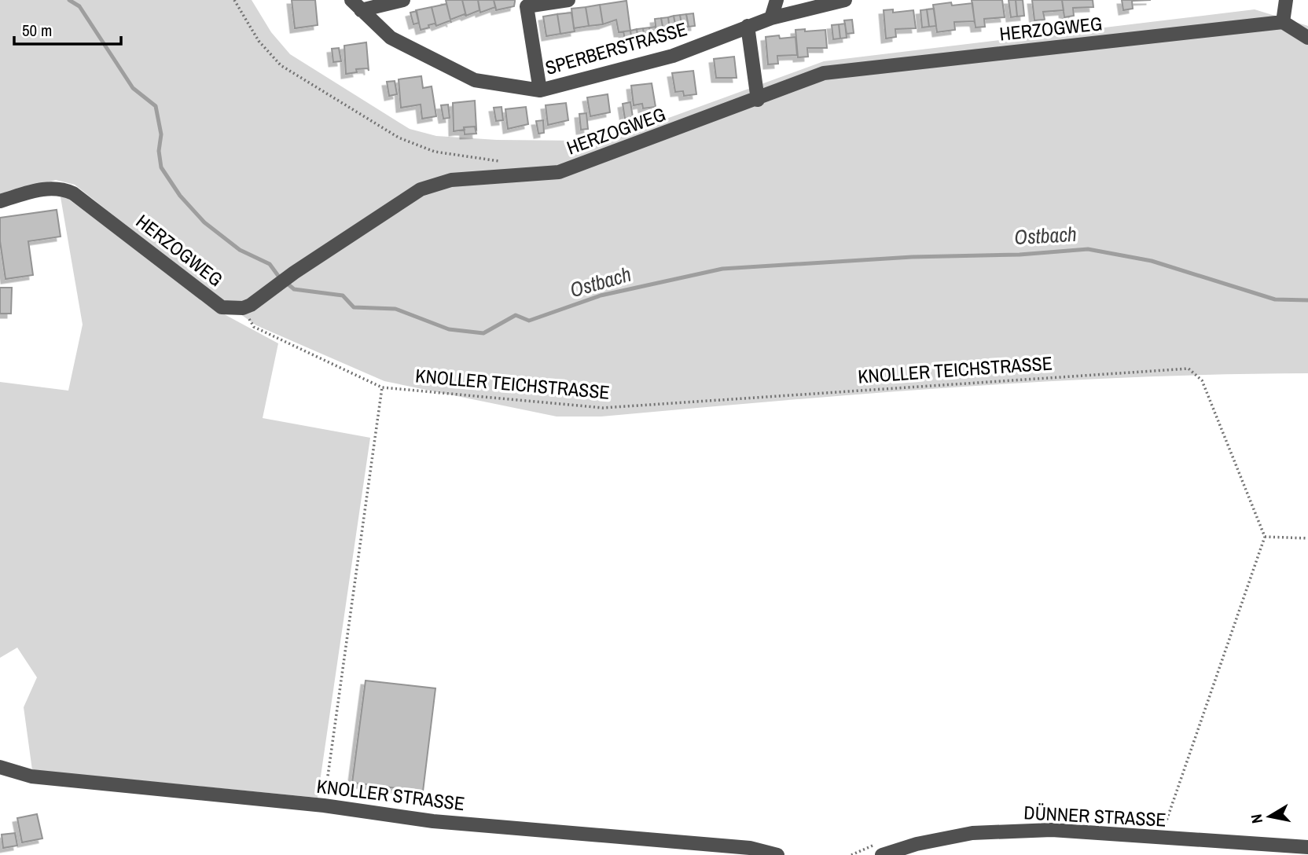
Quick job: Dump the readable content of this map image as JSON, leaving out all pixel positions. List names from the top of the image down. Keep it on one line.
{"streets":{"street":["HERZOGWEG","SPERBERSTRASSE","KNOLLER STRASSE","DÜNNER STRASSE"],"path":["KNOLLER TEICHSTRASSE"]},"crossings":[["HERZOGWEG","KNOLLER TEICHSTRASSE"]],"water":["Ostbach"],"scale_bar":"50 m","north":"left"}
